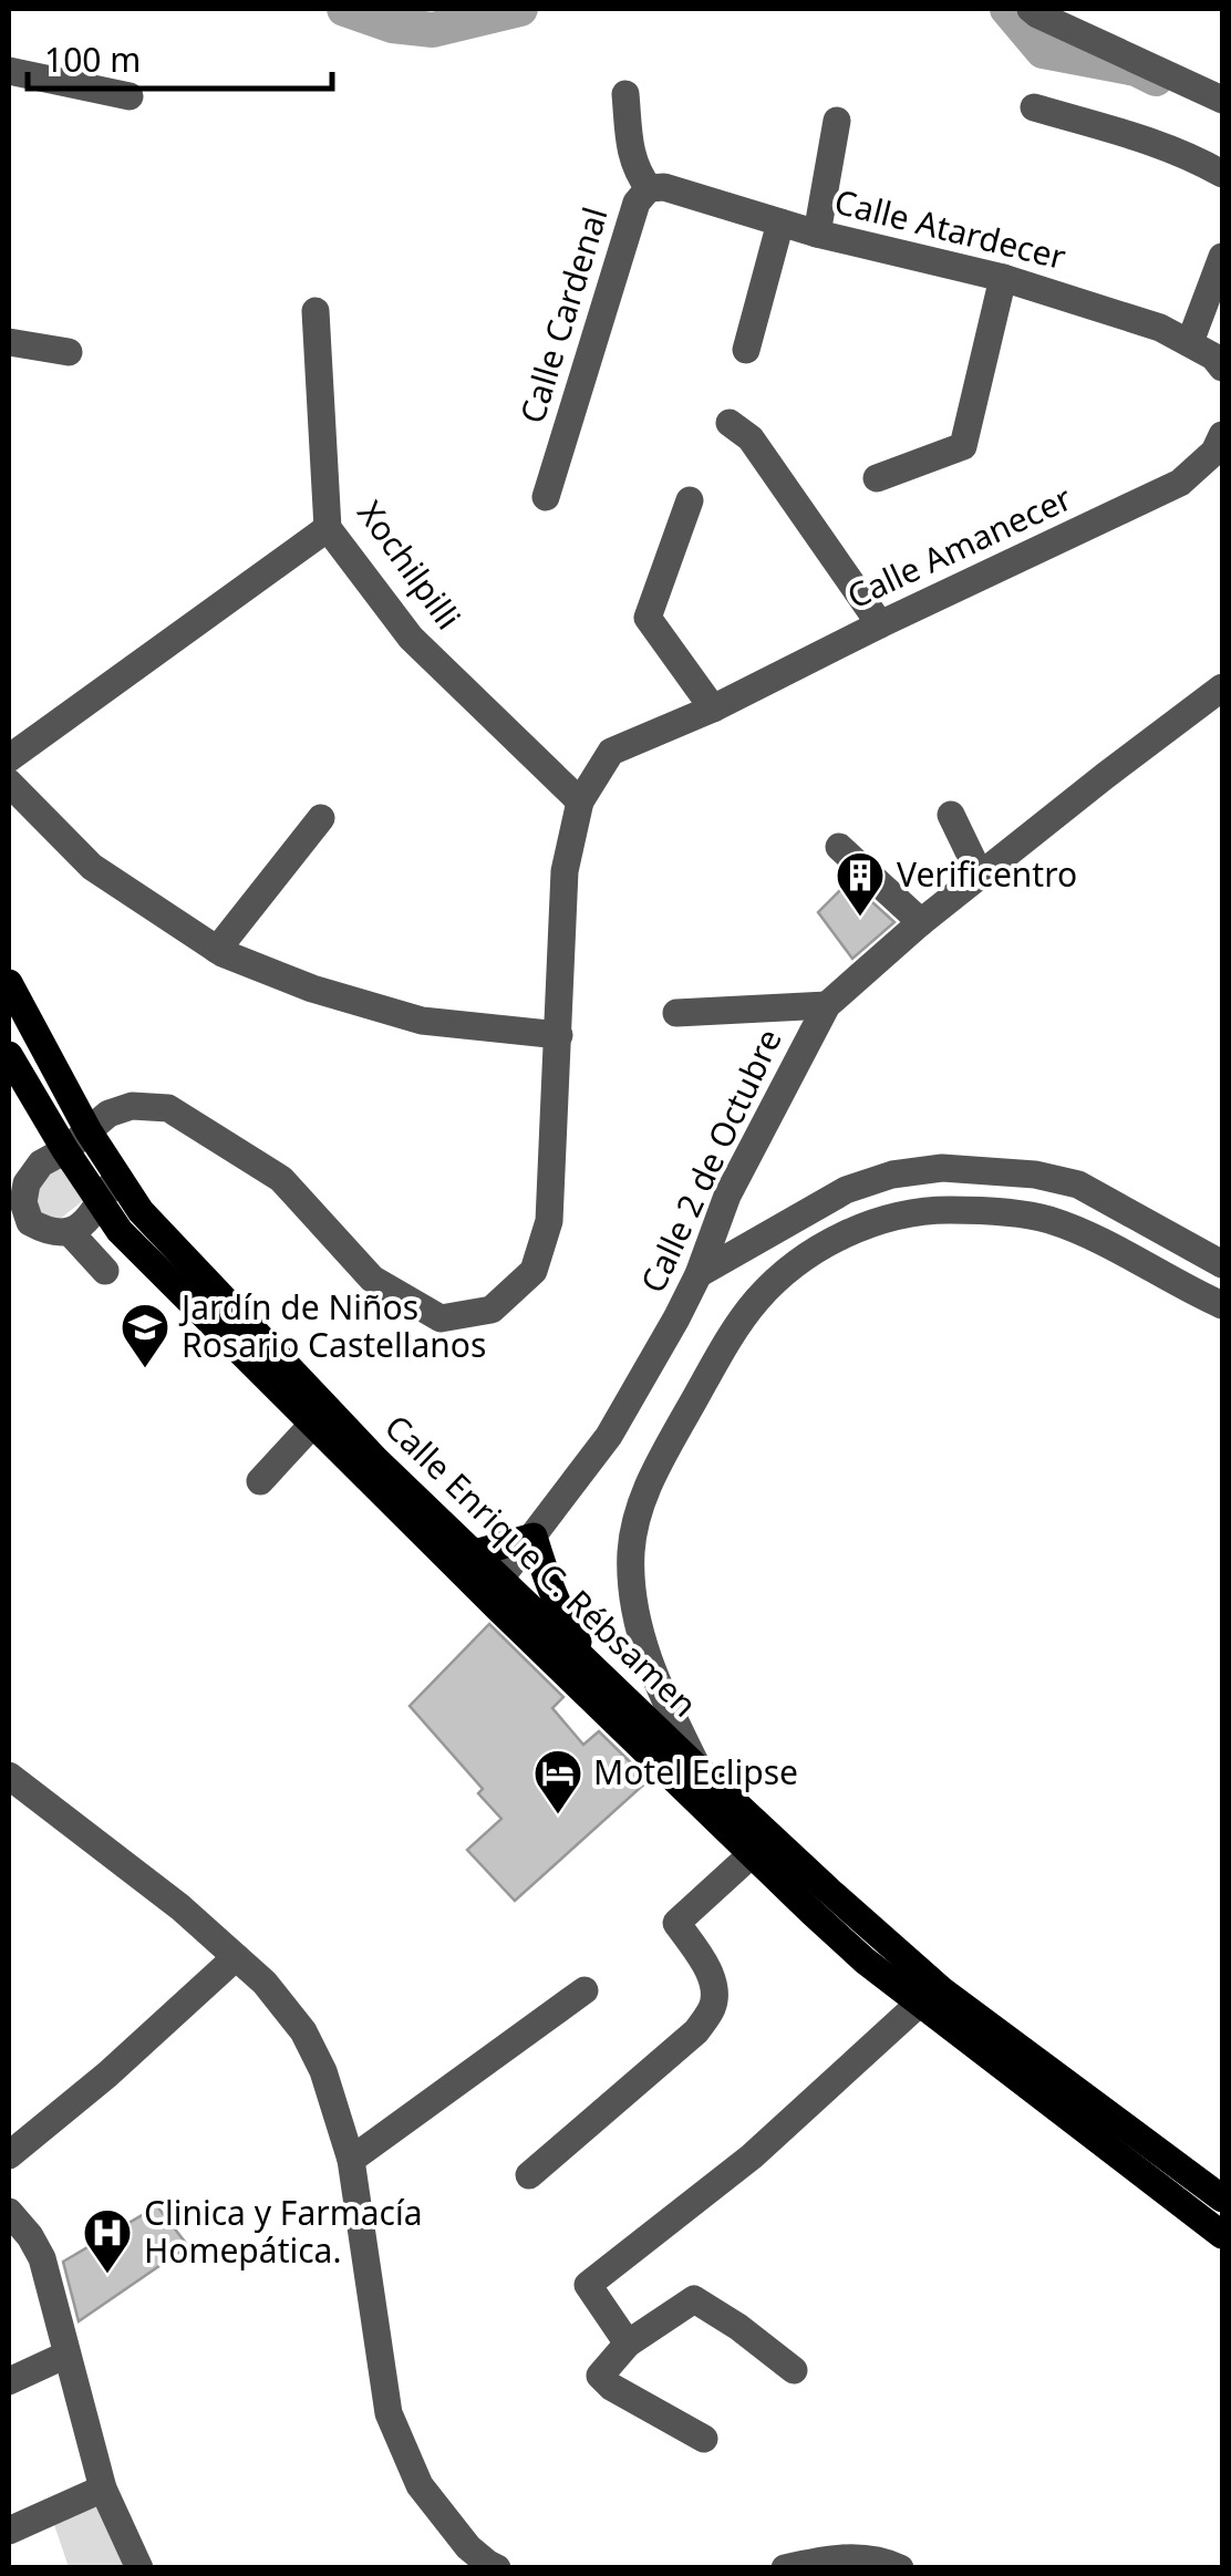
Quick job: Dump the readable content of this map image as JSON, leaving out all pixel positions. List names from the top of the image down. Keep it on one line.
{"streets":{"main road":["Calle Enrique C. Rébsamen"],"street":["Calle Atardecer","Calle Cardenal","Calle Amanecer","Xochilpilli","Calle 2 de Octubre"]},"crossings":[["Calle Atardecer","Calle Cardenal"],["Calle Amanecer","Xochilpilli"],["Calle Amanecer","Calle Enrique C. Rébsamen"],["Calle 2 de Octubre","Calle Enrique C. Rébsamen"]],"places":{"building":["Verificentro"],"school or university":["Jardín de Niños Rosario Castellanos"],"hotel":["Motel Eclipse"],"hospital":["Clinica y Farmacía Homepática."]},"scale_bar":"100 m"}
